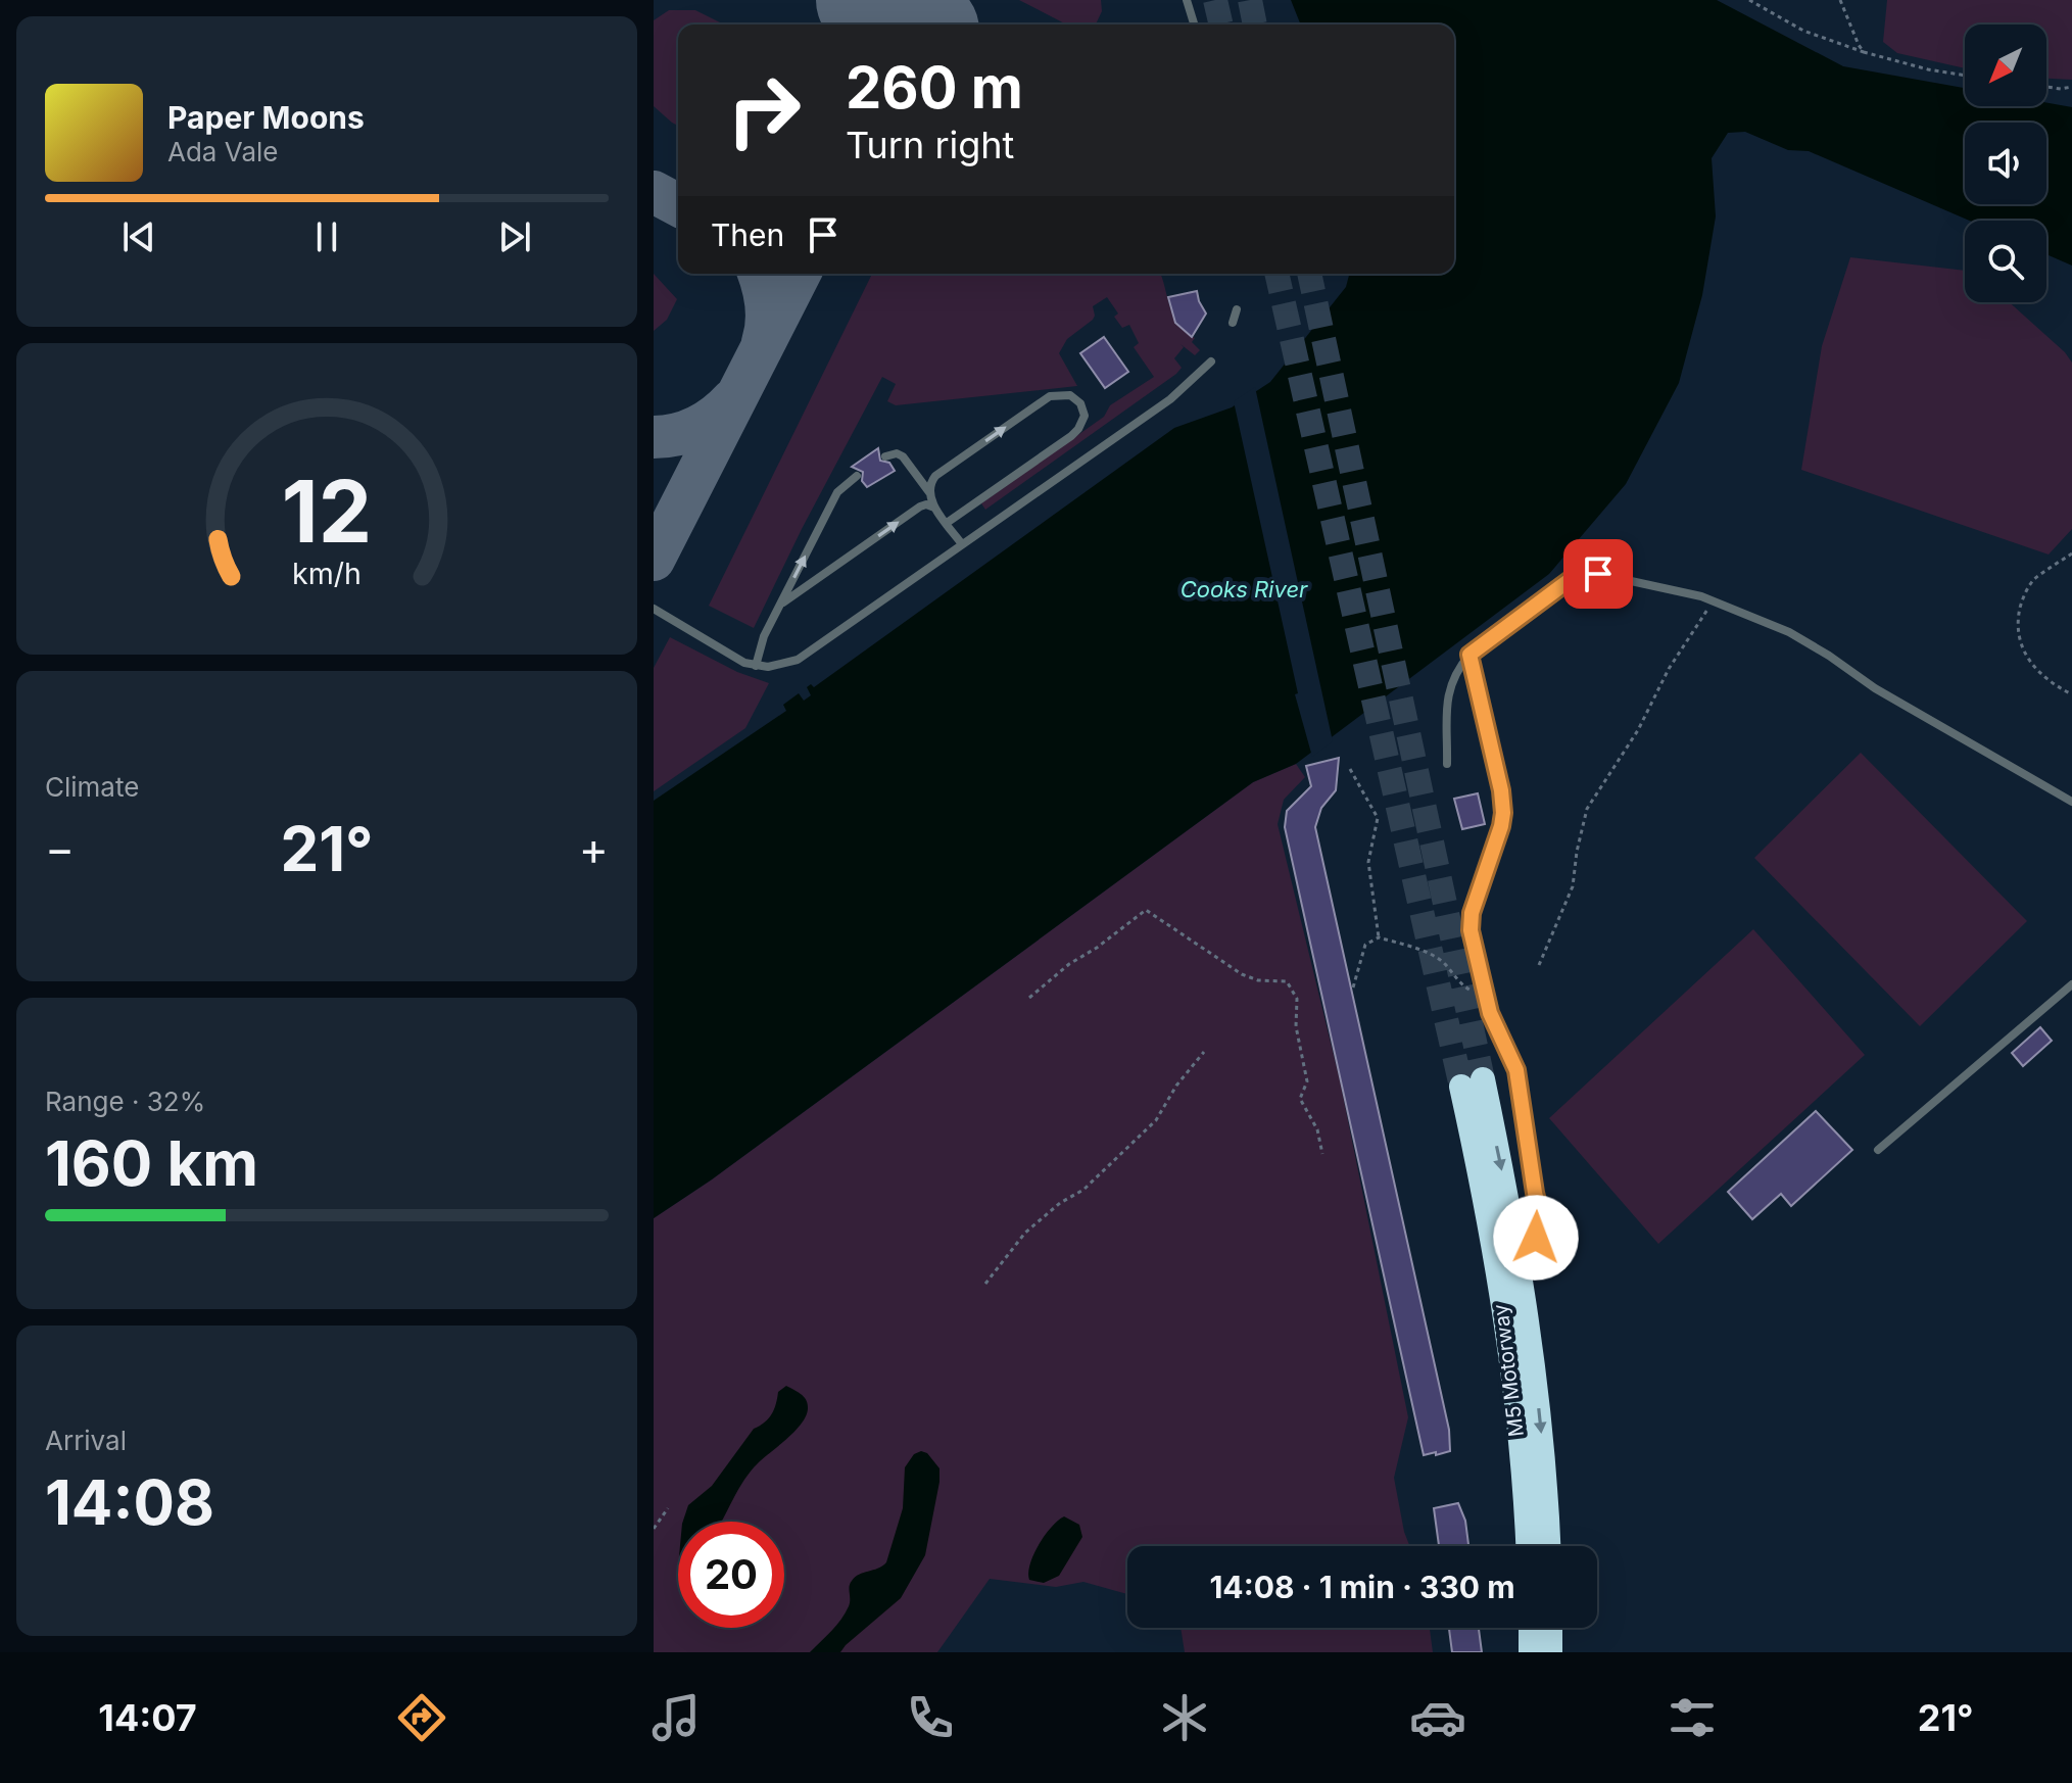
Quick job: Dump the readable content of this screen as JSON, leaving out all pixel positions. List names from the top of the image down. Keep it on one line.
{"streets":{"highway":["M5 Motorway"]},"water":["Cooks River"],"north":"bottom left","page":{"turn":["260 m","Turn right"],"song":["Paper Moons","Ada Vale"],"then":"Then","tile":["Climate",["Range · 32%","160 km"],["Arrival","14:08"]],"heat":["−","21°","+"],"limit":"20","trip":"14:08 · 1 min · 330 m","tabs":["14:07","21°"],"gauge":["12","km/h"]}}
